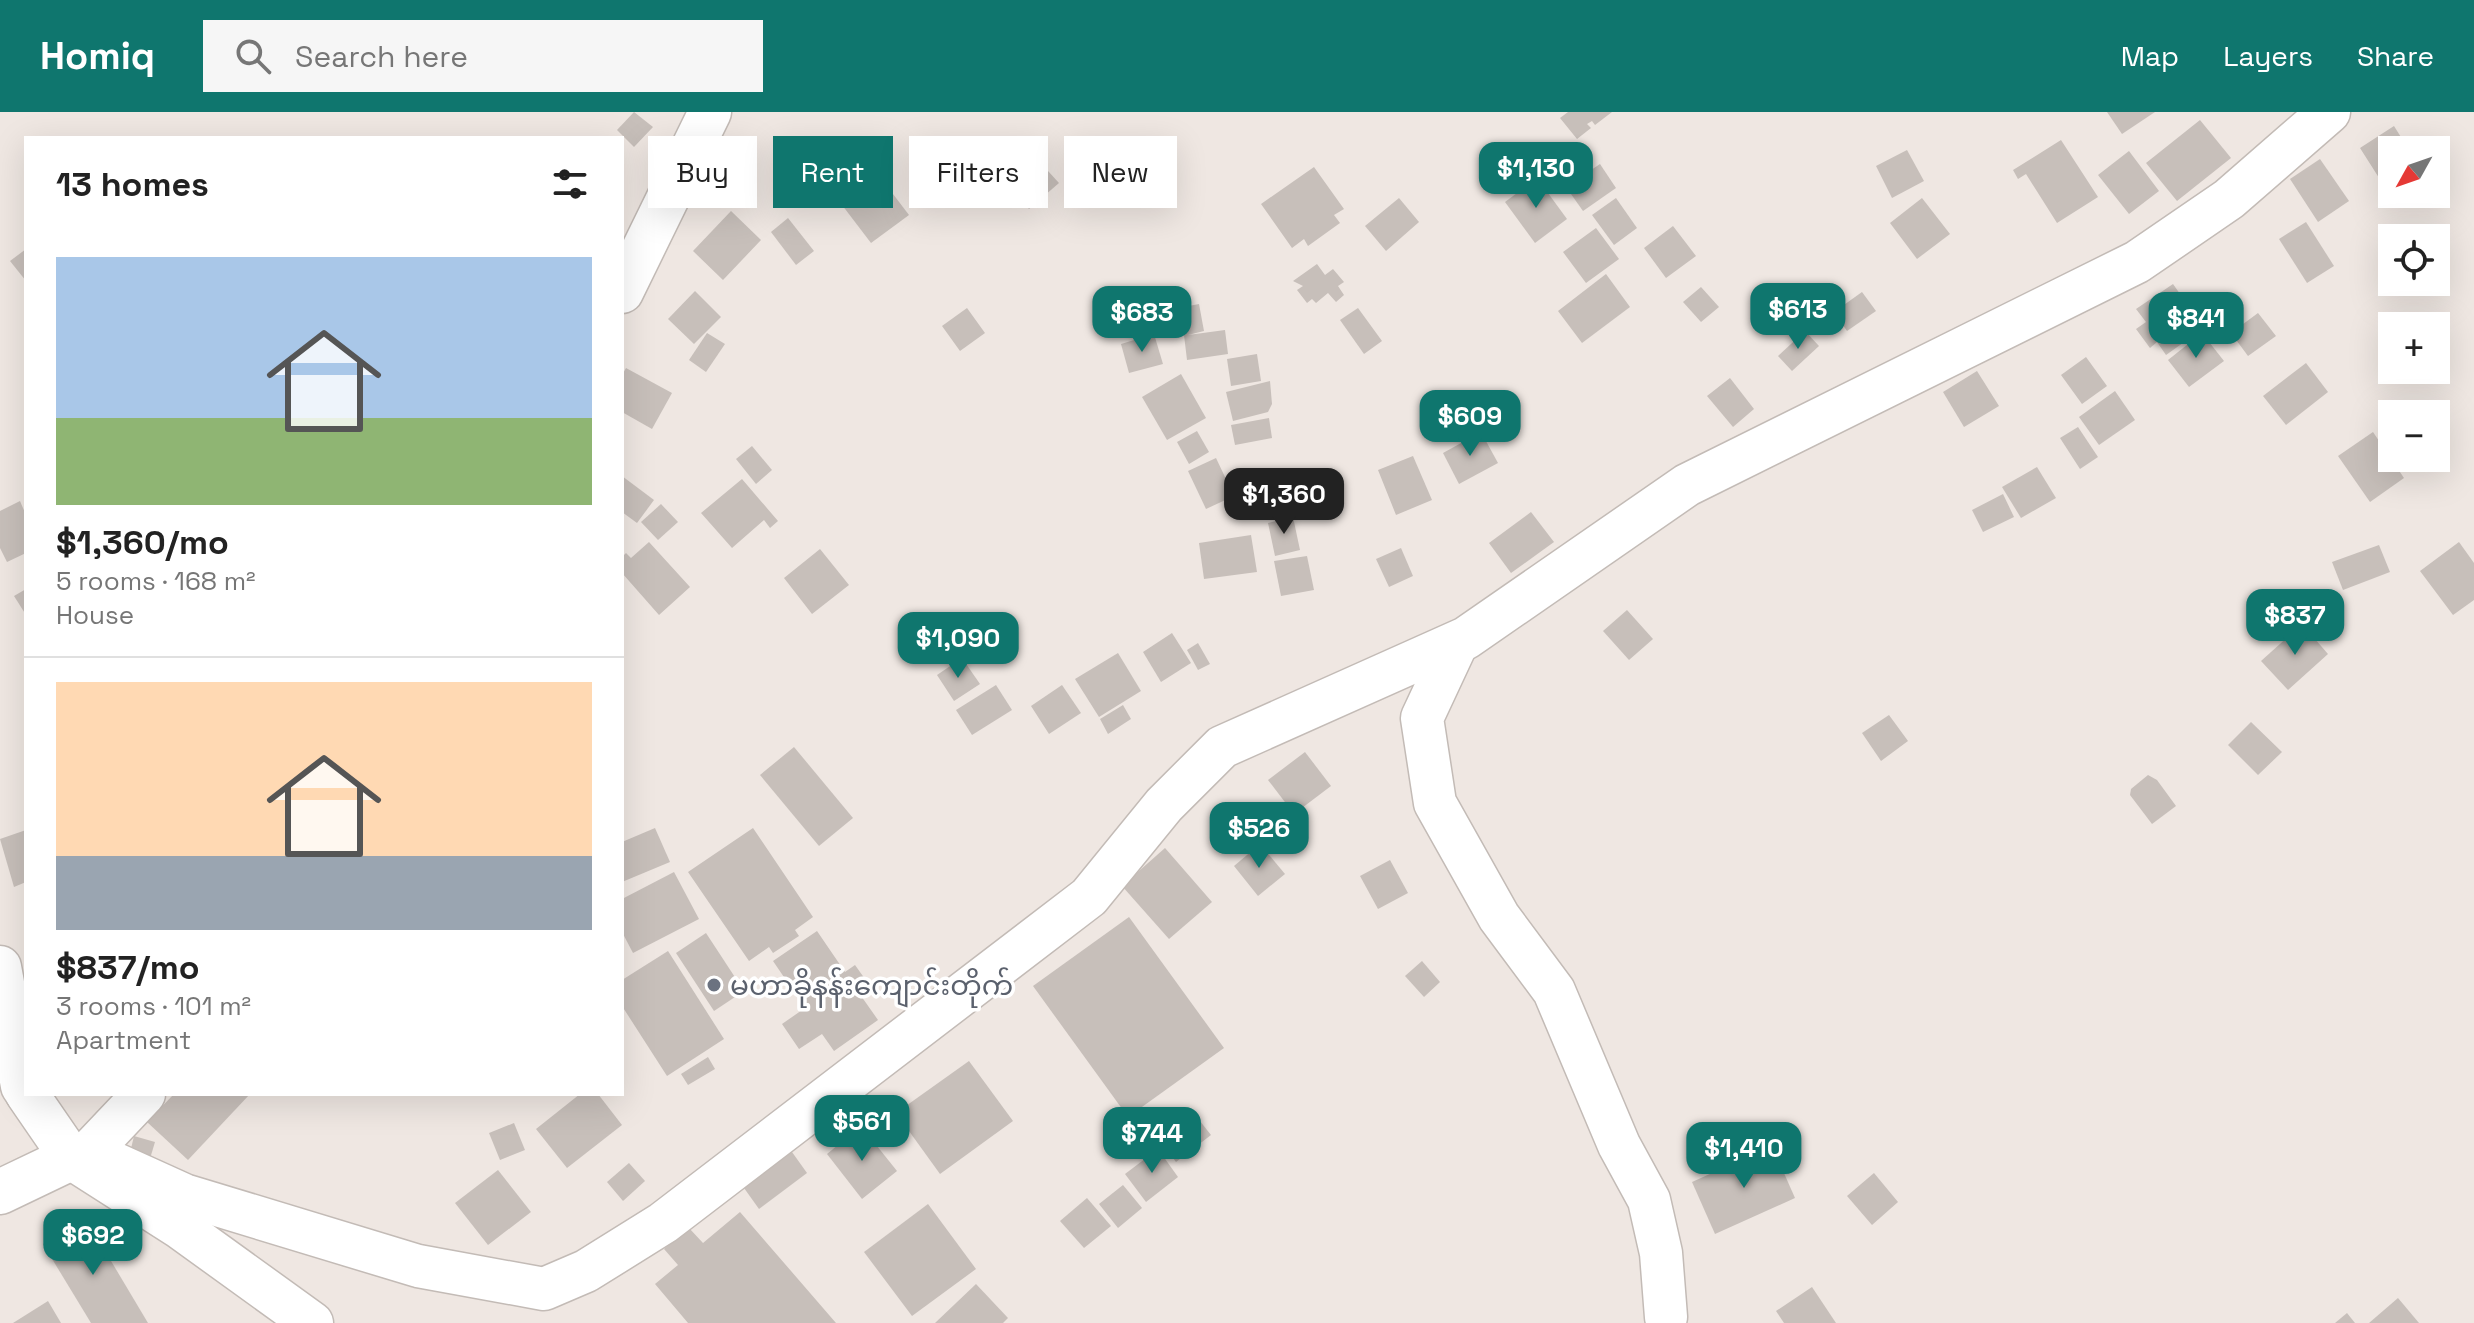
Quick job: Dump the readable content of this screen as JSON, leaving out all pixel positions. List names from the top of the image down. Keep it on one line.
{"places":["မဟာခိုနန်းကျောင်းတိုက်"],"north":"bottom left","page":{"header":"Homiq","search":"Search here","nav":["Map","Layers","Share"],"map_buttons":["+","−"],"chip":["Buy","Rent","Filters","New"],"heading":"13 homes","price":["$1,130","$613","$683","$841","$609","$1,360","$837","$1,090","$526","$561","$744","$1,410","$692"],"list":[{"name":"$1,360/mo","note":"5 rooms · 168 m² · House"},{"name":"$837/mo","note":"3 rooms · 101 m² · Apartment"}]}}
